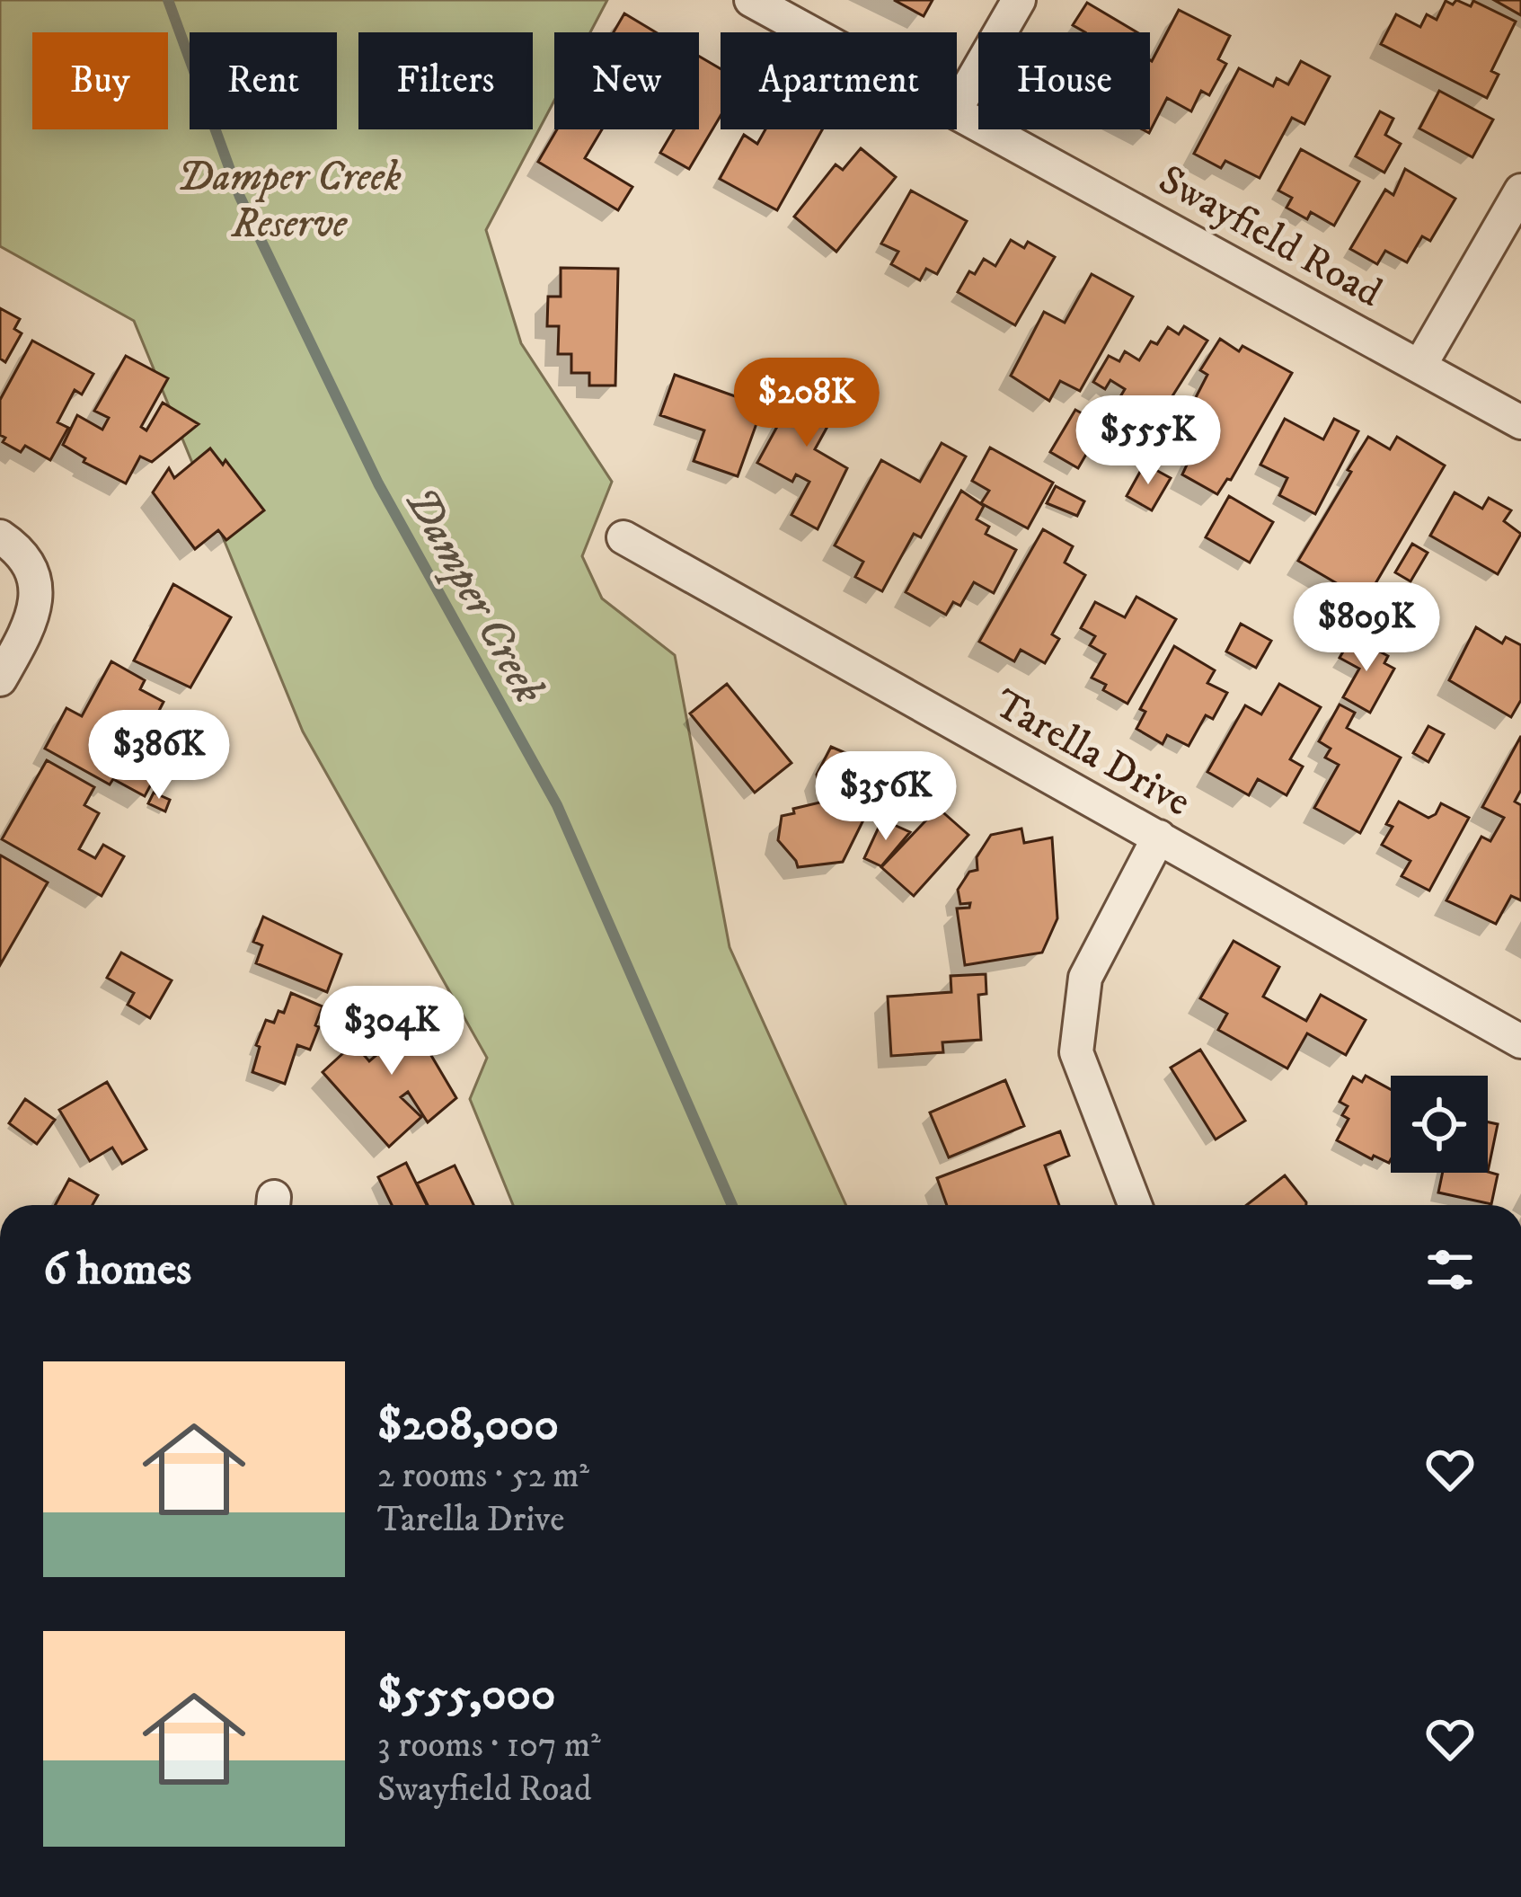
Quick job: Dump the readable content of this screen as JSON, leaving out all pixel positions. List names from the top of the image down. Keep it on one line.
{"streets":{"street":["Swayfield Road","Tarella Drive"]},"water":["Damper Creek"],"parks":["Damper Creek Reserve"],"page":{"chip":["Buy","Rent","Filters","New","Apartment","House"],"price":["$208K","$555K","$809K","$386K","$356K","$304K"],"heading":"6 homes","list":[{"name":"$208,000","note":"2 rooms · 52 m² · Tarella Drive"},{"name":"$555,000","note":"3 rooms · 107 m² · Swayfield Road"}]}}
